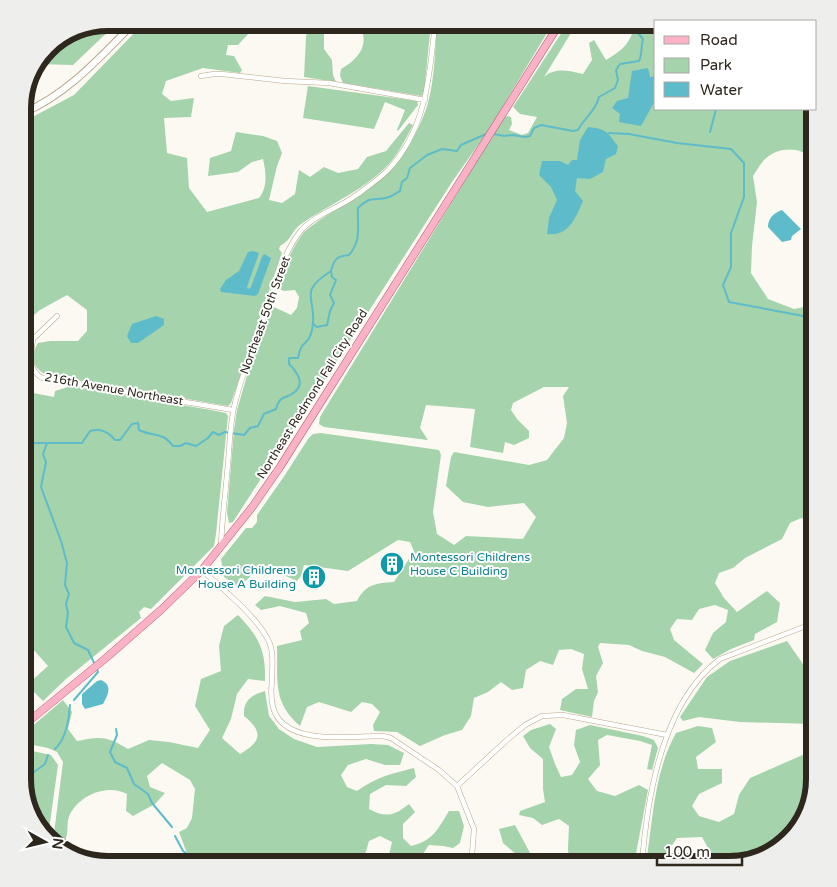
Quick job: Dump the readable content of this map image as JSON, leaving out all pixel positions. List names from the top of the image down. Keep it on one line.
{"streets":{"main road":["Northeast Redmond Fall City Road"],"street":["Northeast 50th Street","216th Avenue Northeast"]},"crossings":[["Northeast 50th Street","216th Avenue Northeast"],["Northeast 50th Street","Northeast Redmond Fall City Road"]],"places":{"building":["Montessori Childrens House C Building","Montessori Childrens House A Building"]},"legend":["Road","Park","Water"],"scale_bar":"100 m","north":"right"}
